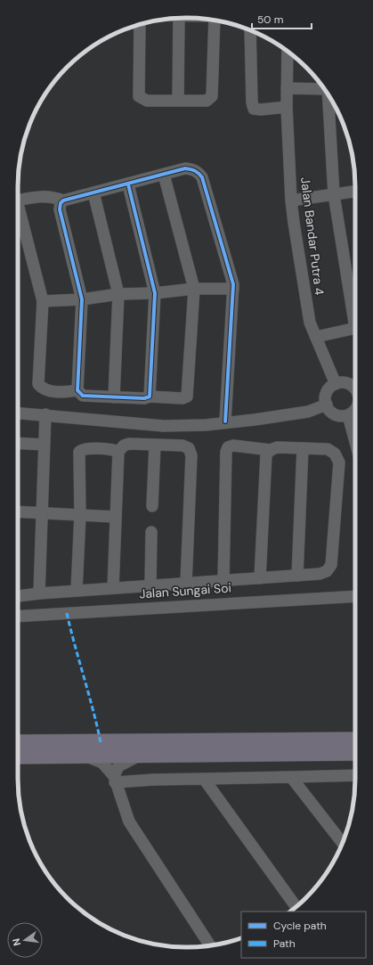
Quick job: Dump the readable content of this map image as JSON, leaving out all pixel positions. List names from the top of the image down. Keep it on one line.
{"streets":{"street":["Jalan Bandar Putra 4","Jalan Sungai Soi"]},"legend":["Cycle path","Path"],"scale_bar":"50 m","north":"left"}
